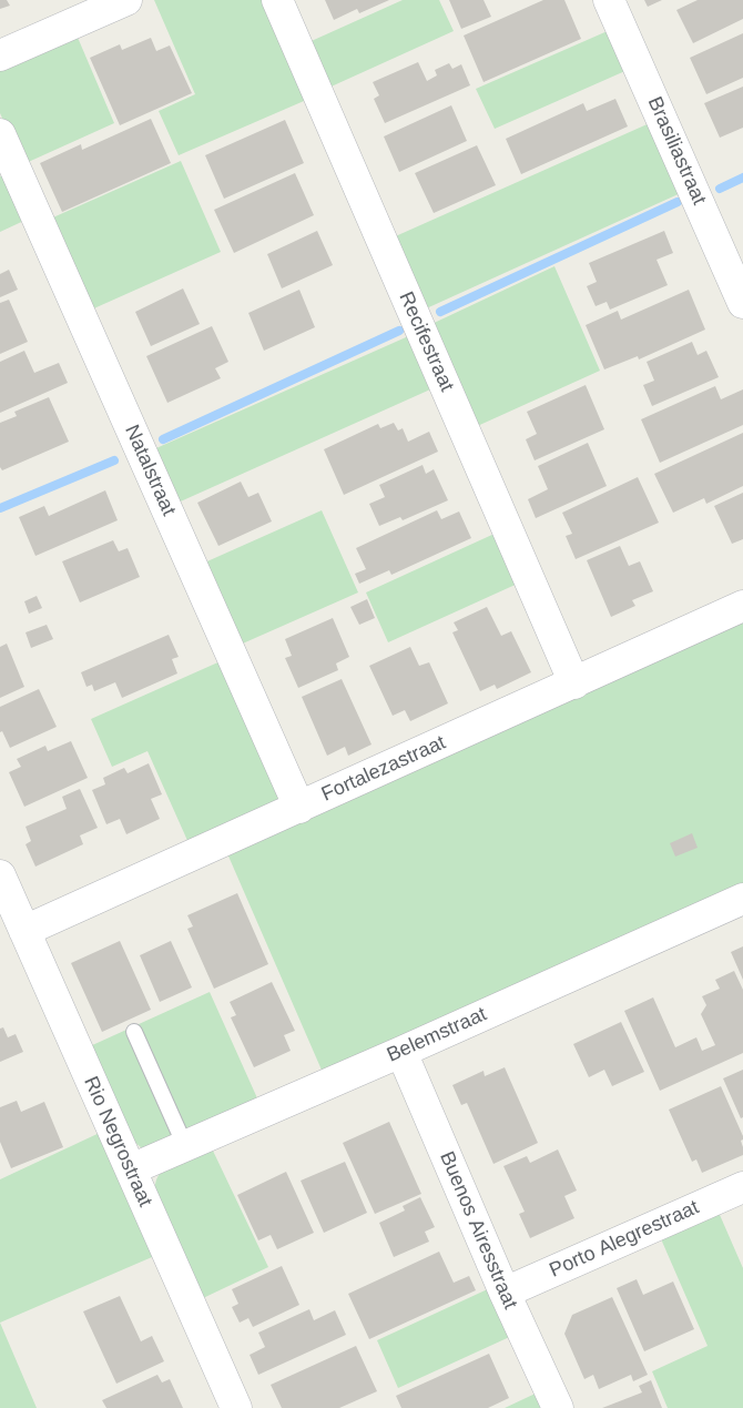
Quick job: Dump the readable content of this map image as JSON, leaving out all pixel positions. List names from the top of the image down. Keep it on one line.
{"streets":{"street":["Brasiliastraat","Recifestraat","Natalstraat","Fortalezastraat","Belemstraat","Rio Negrostraat","Buenos Airesstraat","Porto Alegrestraat"]},"crossings":[["Recifestraat","Fortalezastraat"],["Natalstraat","Fortalezastraat"],["Fortalezastraat","Rio Negrostraat"],["Belemstraat","Rio Negrostraat"],["Belemstraat","Buenos Airesstraat"],["Buenos Airesstraat","Porto Alegrestraat"]]}
